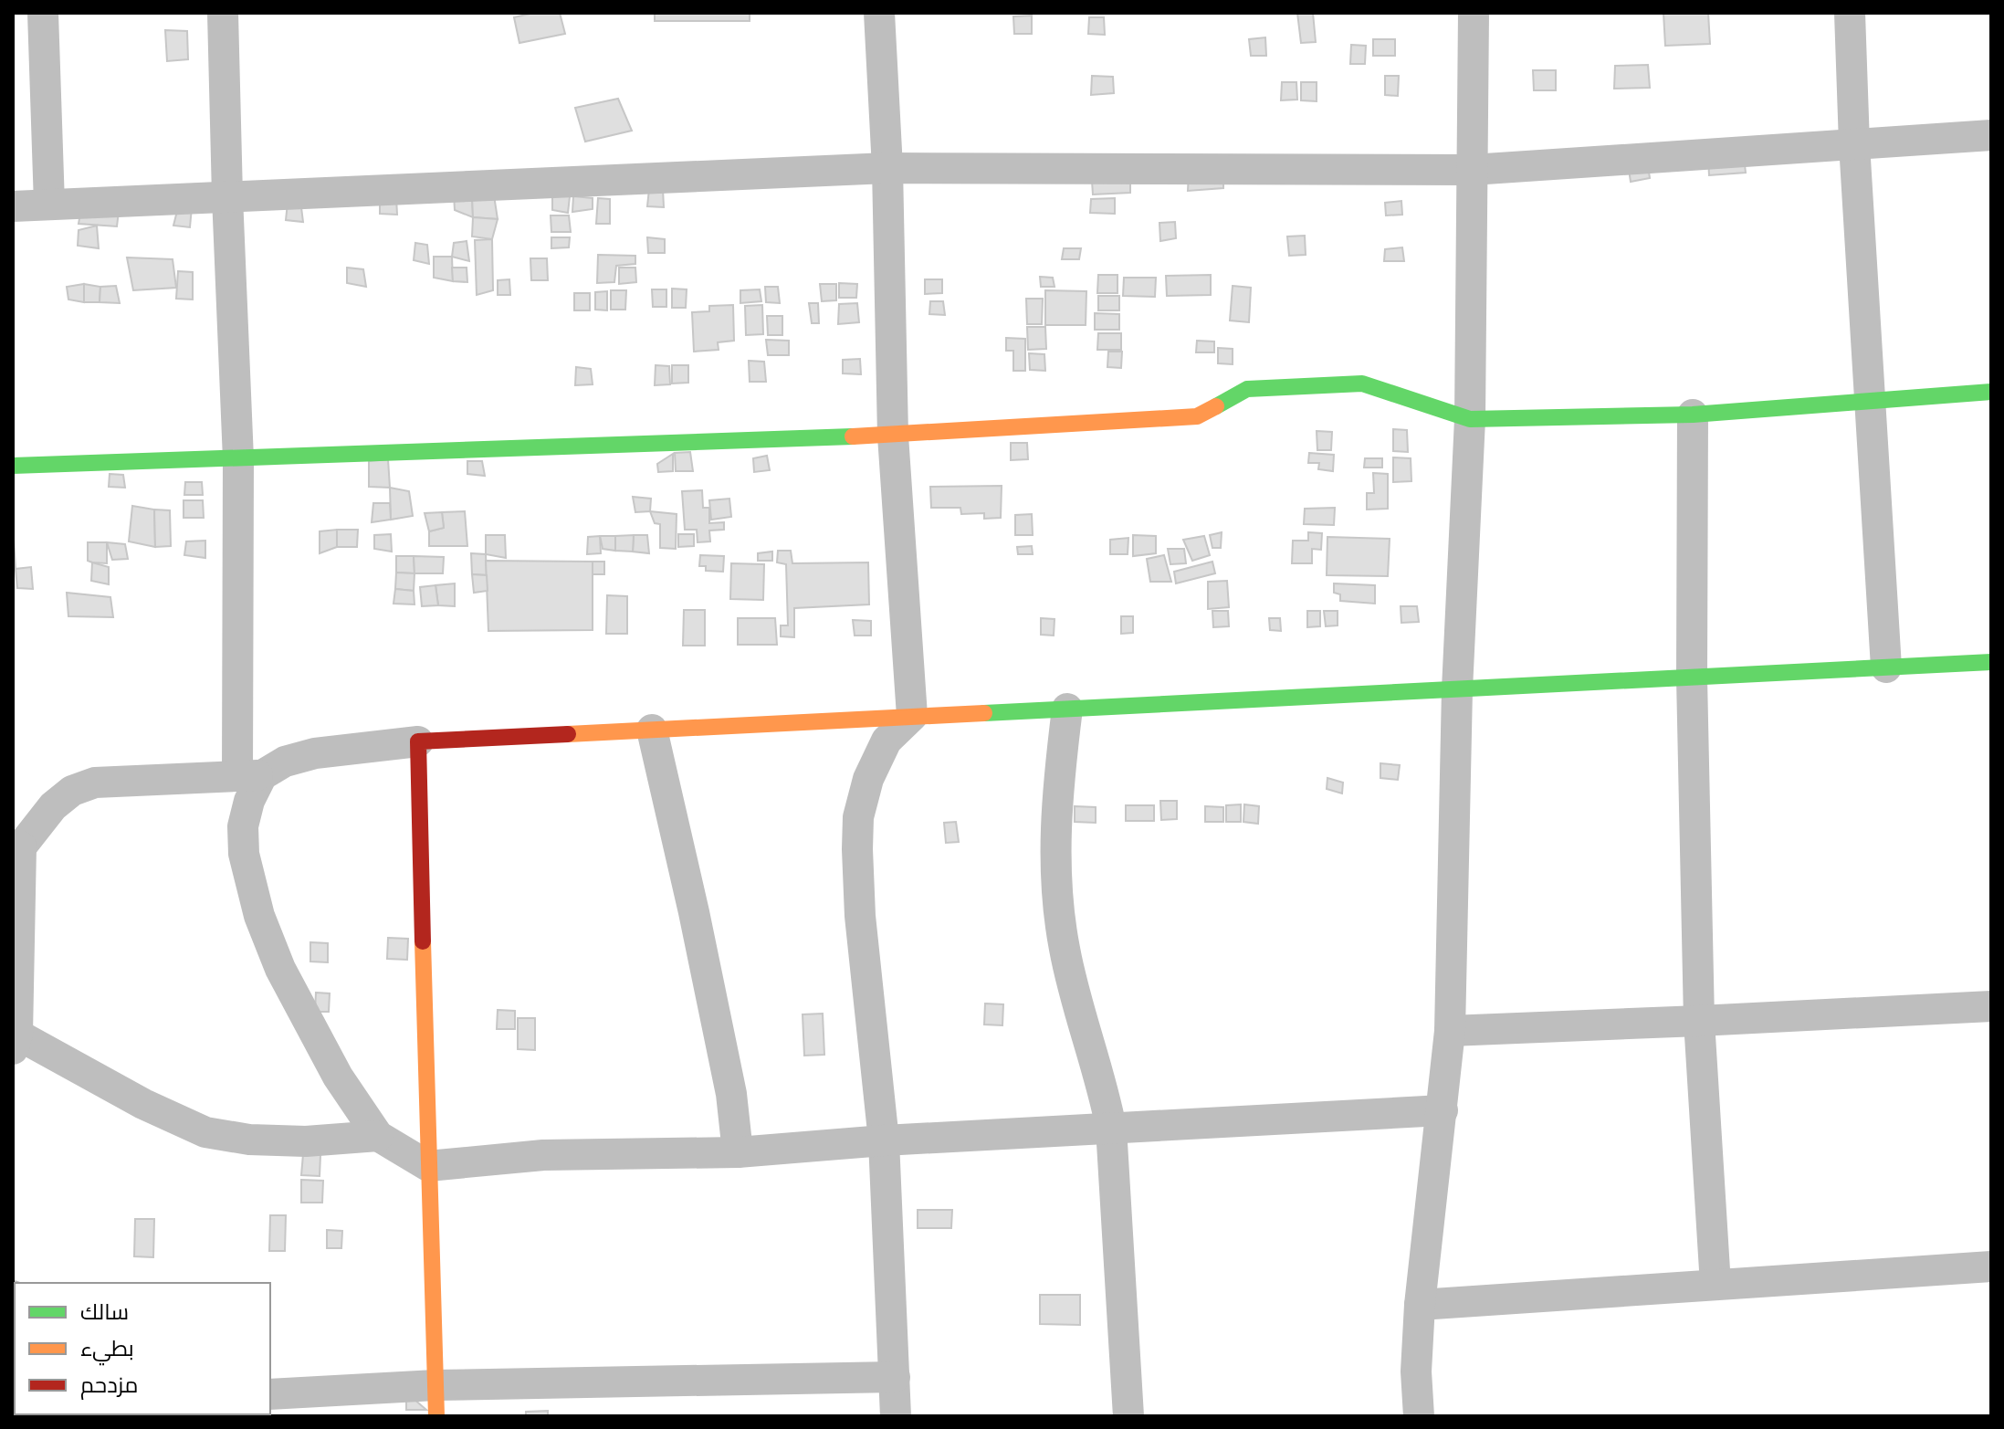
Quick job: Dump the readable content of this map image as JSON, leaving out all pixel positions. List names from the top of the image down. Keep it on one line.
{"legend":["سالك","بطيء","مزدحم"]}
